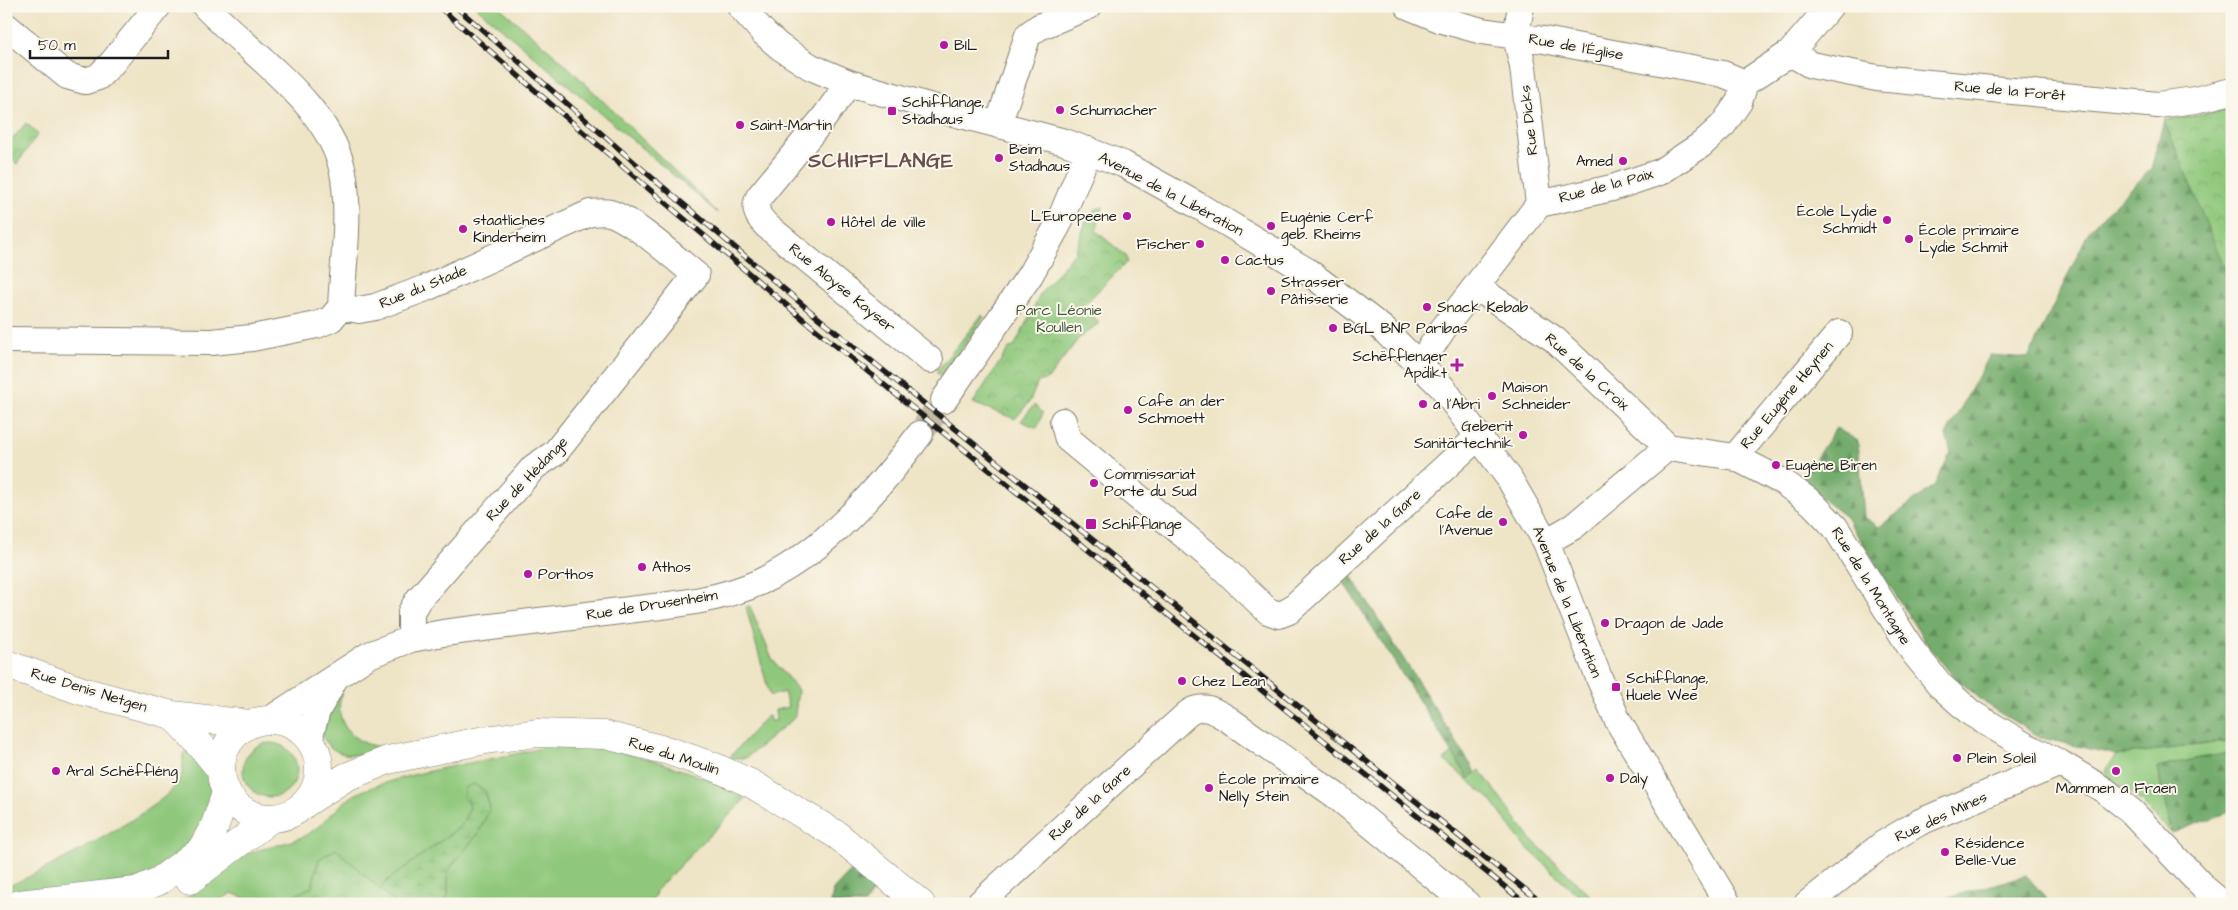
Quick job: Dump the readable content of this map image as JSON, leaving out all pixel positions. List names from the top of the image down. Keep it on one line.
{"streets":{"main road":["Rue Denis Netgen","Rue du Moulin"],"street":["Rue de l'Église","Rue de la Forêt","Rue Dicks","Rue de la Paix","Avenue de la Libération","Rue du Stade","Rue Aloyse Kayser","Rue de la Croix","Rue Eugène Heynen","Rue de Hédange","Rue de la Gare","Rue de la Montagne","Rue de Drusenheim","Rue des Mines"]},"crossings":[["Rue de l'Église","Rue Dicks"],["Rue de l'Église","Rue de la Paix"],["Rue Dicks","Rue de la Paix"],["Rue de la Paix","Avenue de la Libération"],["Rue de la Paix","Rue de la Croix"],["Avenue de la Libération","Rue Aloyse Kayser"],["Avenue de la Libération","Rue de la Gare"],["Rue du Stade","Rue de Hédange"],["Rue de la Croix","Rue de la Montagne"],["Rue Eugène Heynen","Rue de la Montagne"],["Rue de Hédange","Rue de Drusenheim"],["Rue de la Montagne","Rue des Mines"],["Rue de Drusenheim","Rue Denis Netgen"]],"districts":["SCHIFFLANGE"],"parks":["Parc Léonie Koullen"],"places":{"other":["BIL","Schumacher","Saint-Martin","Beim Stadhaus","Amed","L'Europeene","École Lydie Schmidt","Hôtel de ville","Eugénie Cerf geb. Rheims","staatliches Kinderheim","École primaire Lydie Schmit","Fischer","Cactus","Strasser Pâtisserie","Snack Kebab","BGL BNP Paribas","Maison Schneider","a l'Abri","Cafe an der Schmoett","Geberit Sanitärtechnik","Eugène Biren","Commissariat Porte du Sud","Cafe de l'Avenue","Athos","Porthos","Dragon de Jade","Chez Lean","Plein Soleil","Aral Schëffléng","Mammen a Fraen","Daly","École primaire Nelly Stein","Résidence Belle-Vue"],"transit":["Schifflange, Stadhaus","Schifflange","Schifflange, Huele Wee"],"health":["Schëfflenger Apdikt"]},"scale_bar":"50 m"}
